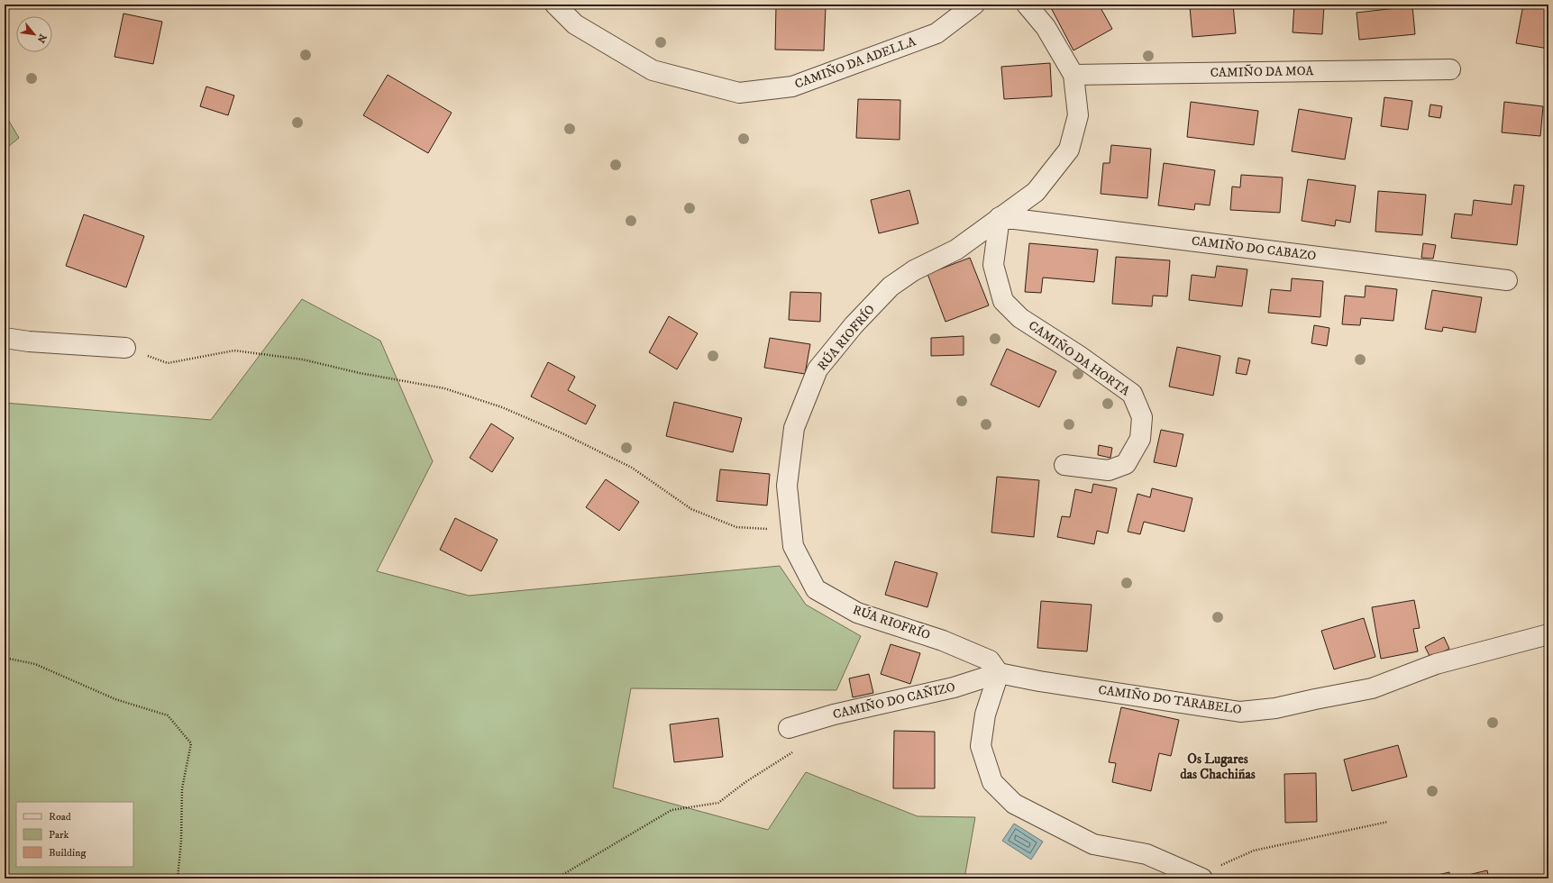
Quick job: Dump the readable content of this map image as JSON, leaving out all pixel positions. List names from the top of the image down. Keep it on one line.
{"streets":{"street":["CAMIÑO DA ADELLA","CAMIÑO DA MOA","CAMIÑO DO CABAZO","RÚA RIOFRÍO","CAMIÑO DA HORTA","CAMIÑO DO TARABELO","CAMIÑO DO CAÑIZO"]},"crossings":[["CAMIÑO DA MOA","RÚA RIOFRÍO"],["CAMIÑO DO CABAZO","RÚA RIOFRÍO"],["CAMIÑO DO CABAZO","CAMIÑO DA HORTA"],["RÚA RIOFRÍO","CAMIÑO DA HORTA"],["RÚA RIOFRÍO","CAMIÑO DO TARABELO"],["RÚA RIOFRÍO","CAMIÑO DO CAÑIZO"],["CAMIÑO DO TARABELO","CAMIÑO DO CAÑIZO"]],"districts":["Os Lugares das Chachiñas"],"legend":["Road","Park","Building"],"north":"bottom right"}
